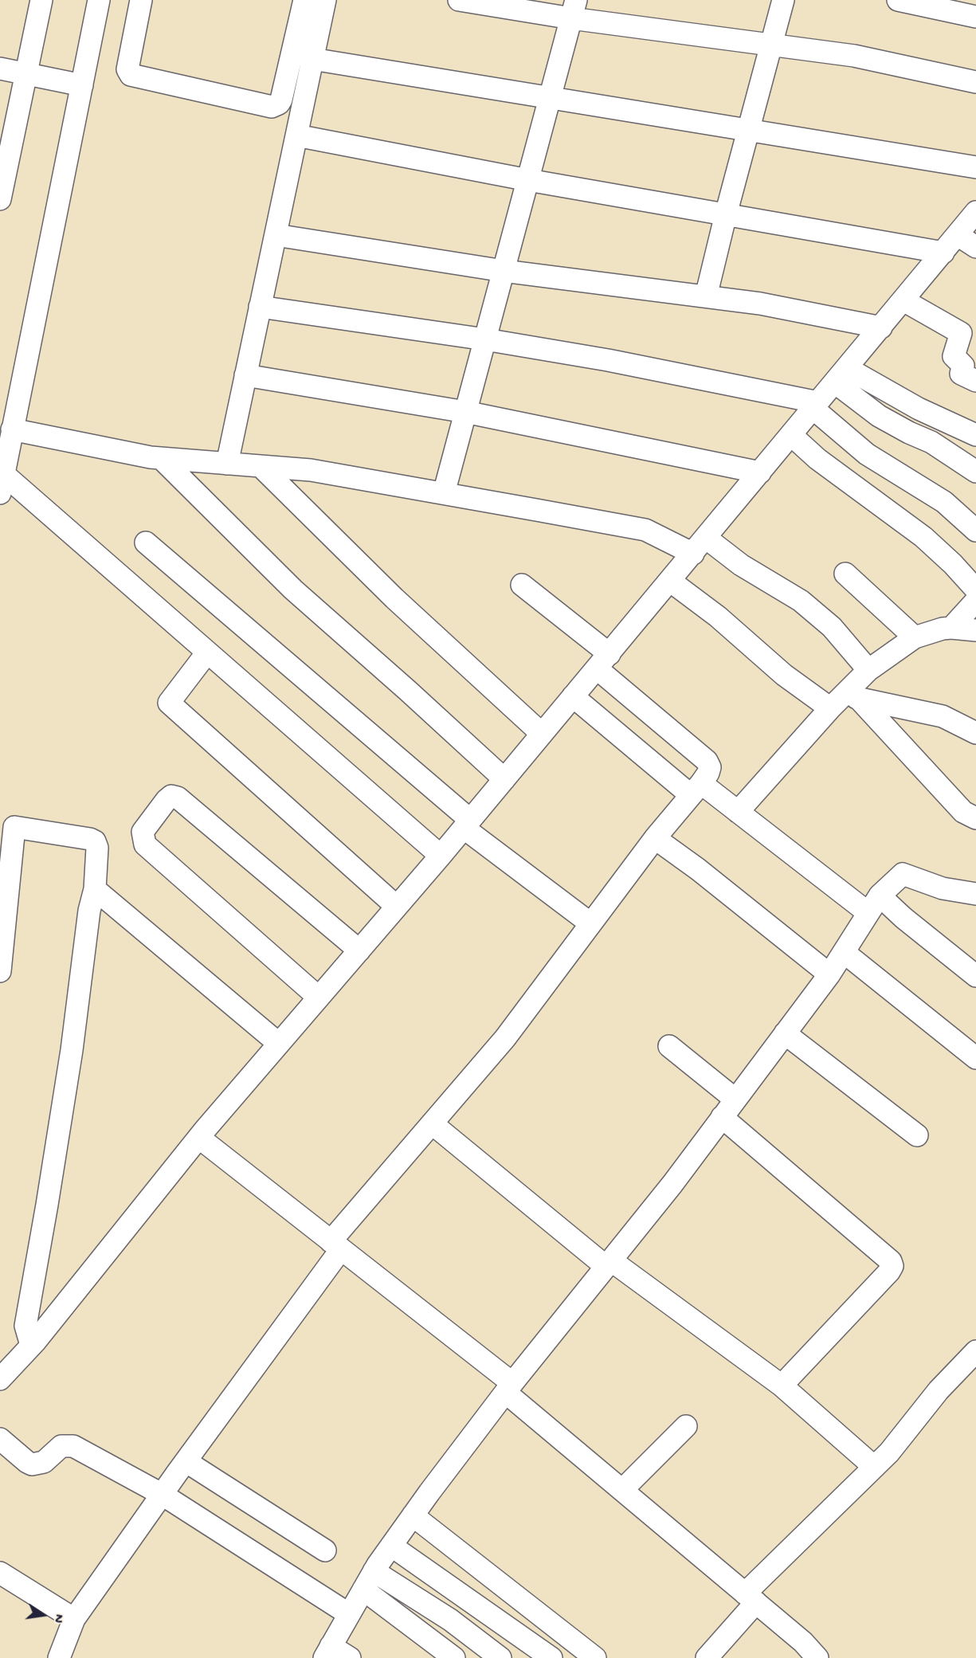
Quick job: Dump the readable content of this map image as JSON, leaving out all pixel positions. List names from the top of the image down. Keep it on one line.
{"north":"right"}
